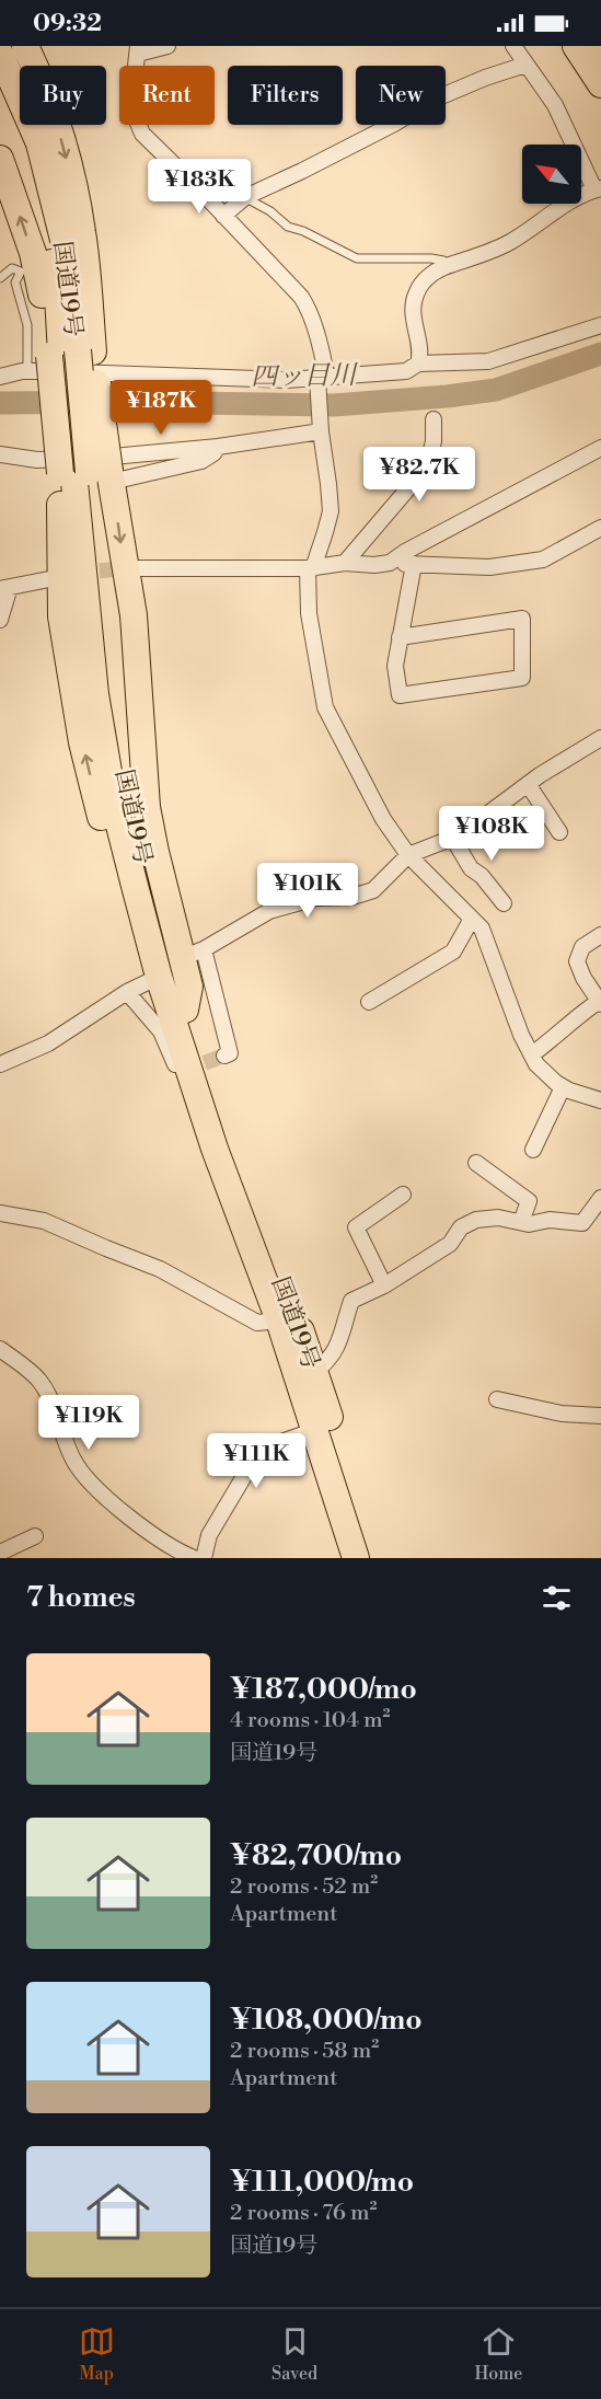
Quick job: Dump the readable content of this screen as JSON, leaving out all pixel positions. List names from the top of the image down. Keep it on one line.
{"streets":{"highway":["国道19号"]},"water":["四ッ目川"],"north":"top left","page":{"status":"09:32","chip":["Buy","Rent","Filters","New"],"price":["¥183K","¥187K","¥82.7K","¥108K","¥101K","¥119K","¥111K"],"heading":"7 homes","list":[{"name":"¥187,000/mo","note":"4 rooms · 104 m² · 国道19号"},{"name":"¥82,700/mo","note":"2 rooms · 52 m² · Apartment"},{"name":"¥108,000/mo","note":"2 rooms · 58 m² · Apartment"},{"name":"¥111,000/mo","note":"2 rooms · 76 m² · 国道19号"}],"tabs":["Map","Saved","Home"]}}
